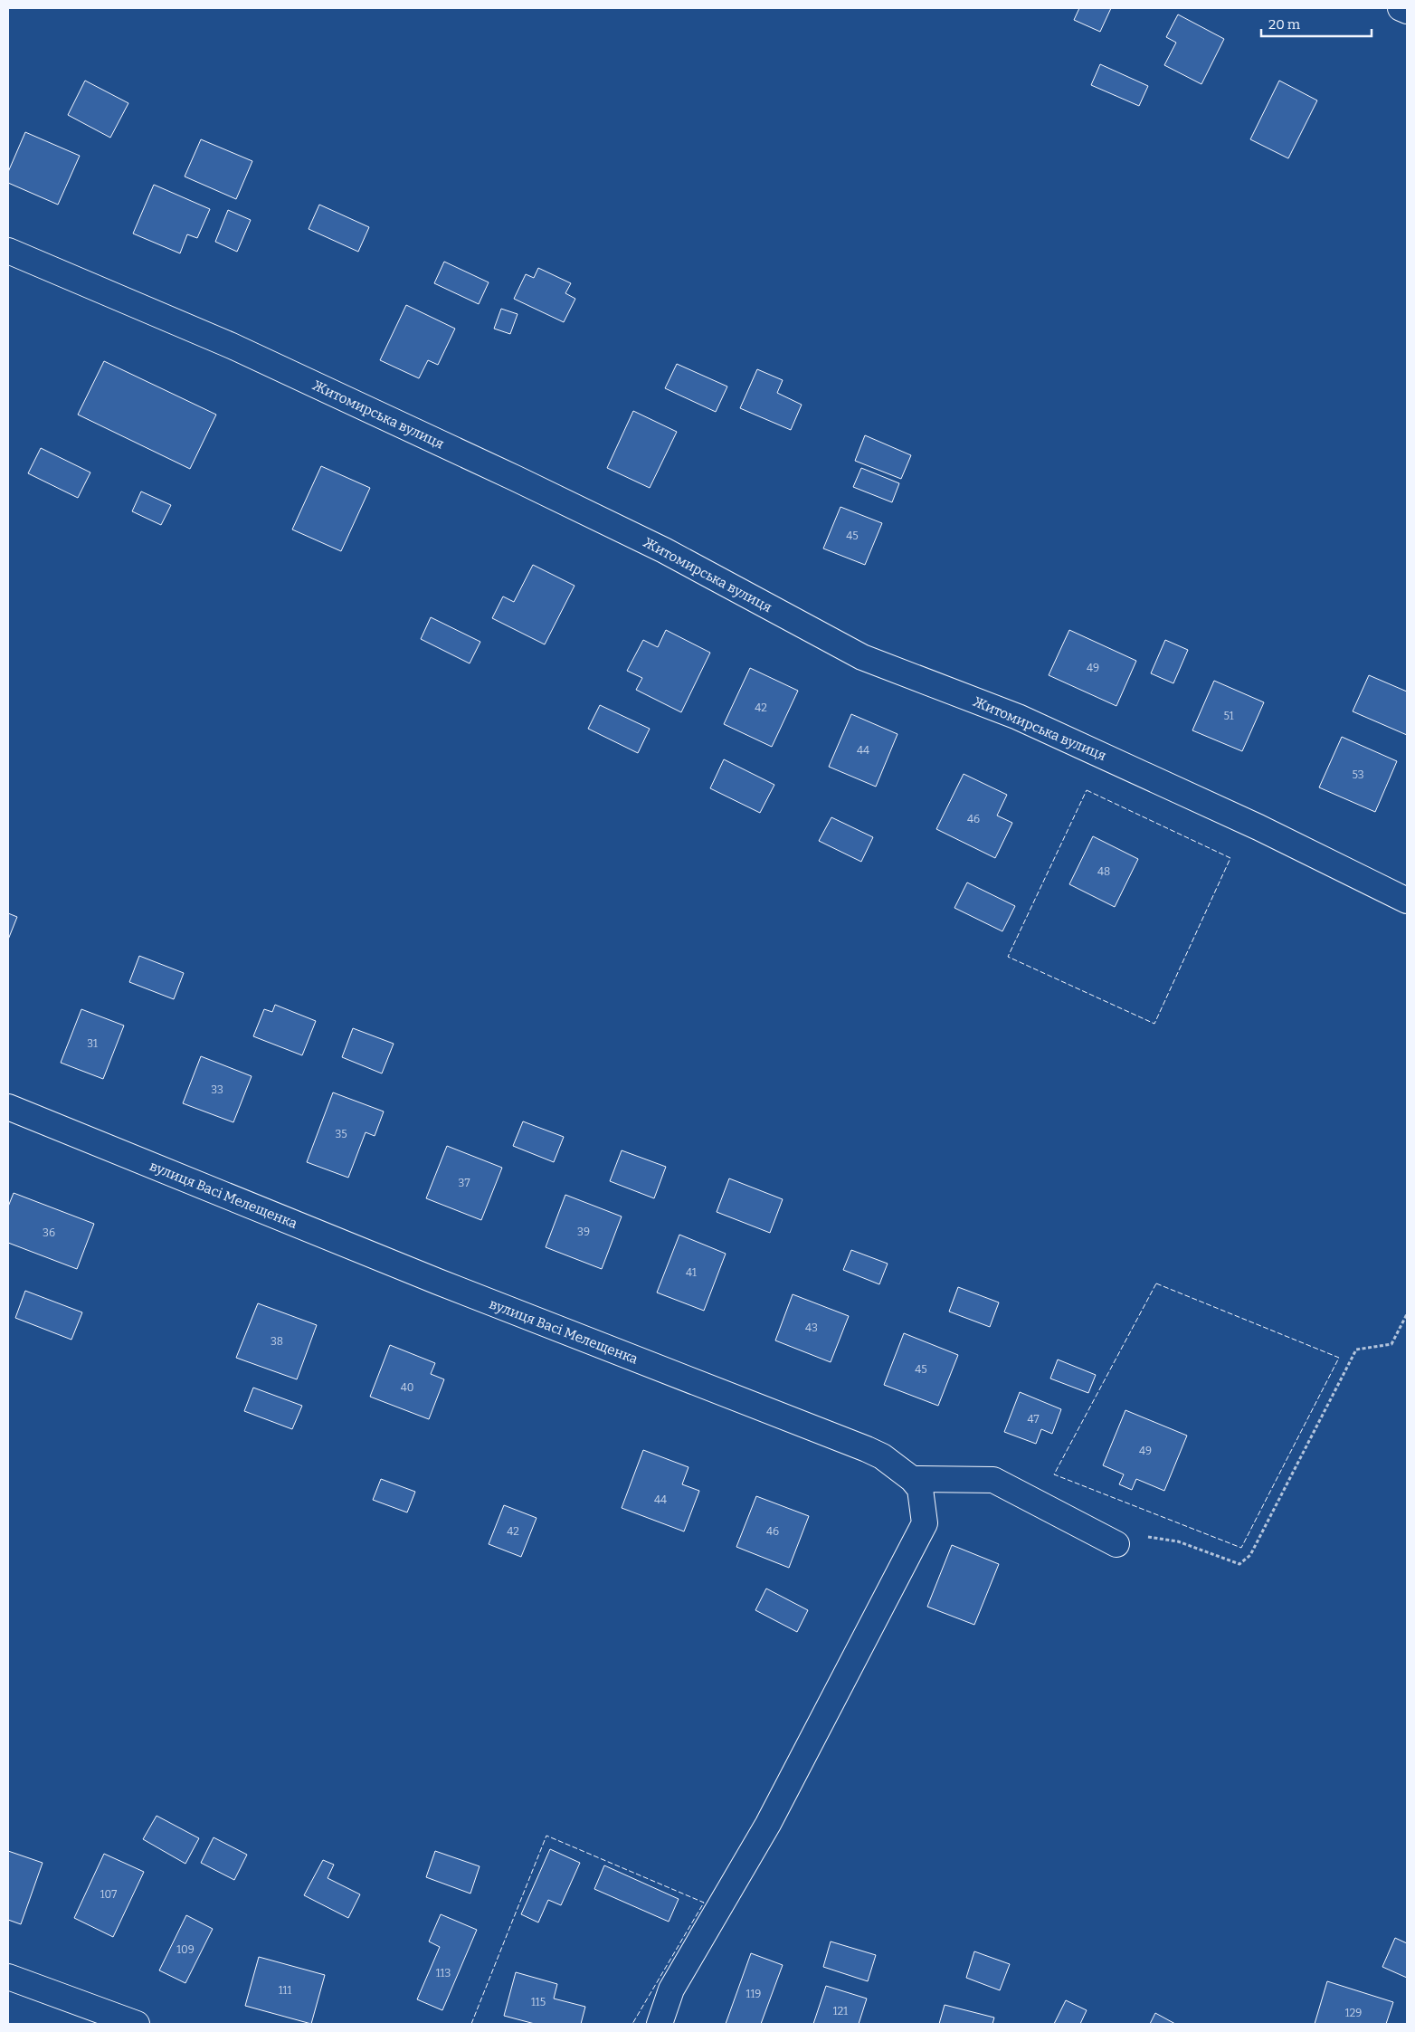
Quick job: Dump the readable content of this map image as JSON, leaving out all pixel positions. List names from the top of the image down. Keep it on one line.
{"streets":{"street":["Житомирська вулиця","вулиця Васі Мелещенка"]},"house_numbers":["45","49","42","51","44","53","46","48","31","33","35","37","39","36","41","43","38","45","40","47","49","44","42","46","107","109","113","111","119","115","121","129"],"scale_bar":"20 m"}
